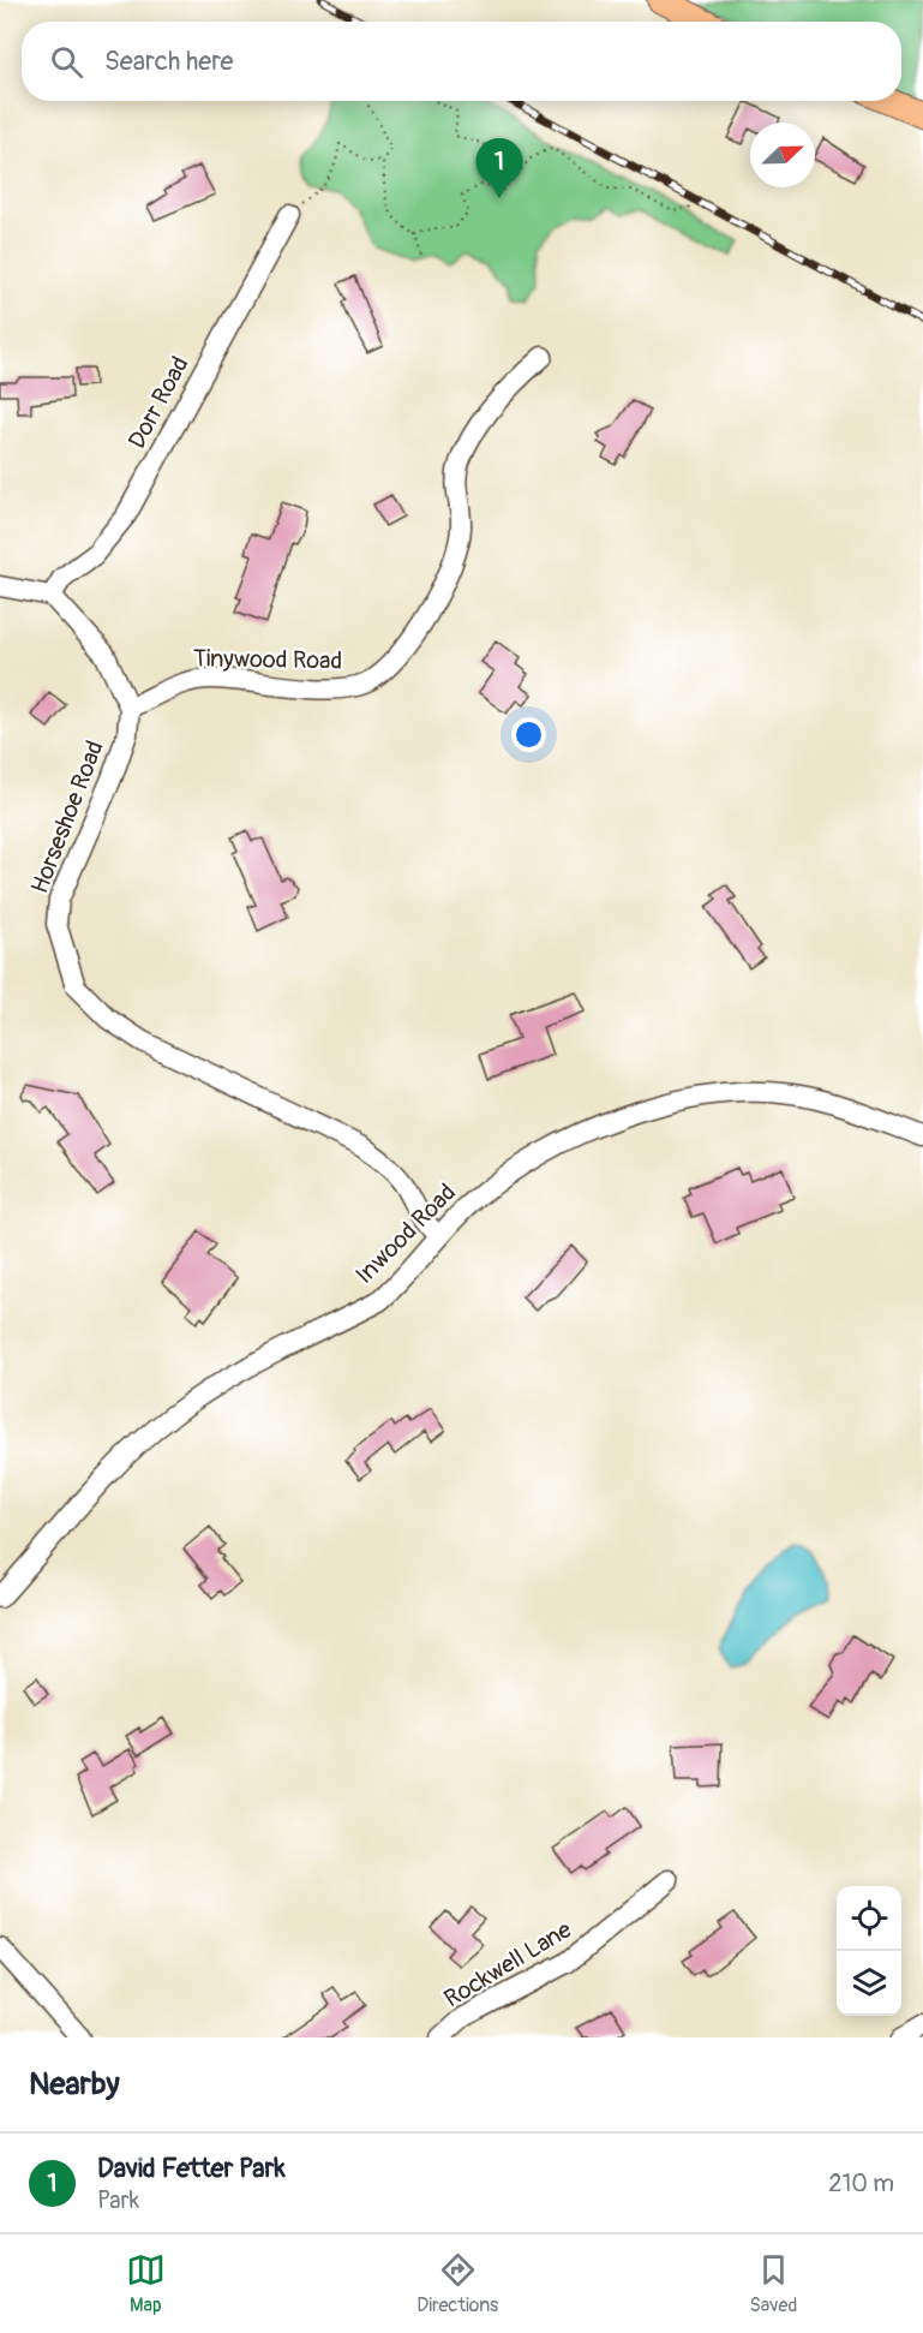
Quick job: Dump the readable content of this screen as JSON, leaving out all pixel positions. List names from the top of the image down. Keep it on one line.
{"streets":{"street":["Dorr Road","Tinywood Road","Horseshoe Road","Inwood Road","Rockwell Lane"]},"crossings":[["Tinywood Road","Horseshoe Road"],["Horseshoe Road","Inwood Road"]],"north":"top right","page":{"search":"Search here","pins":"1","heading":"Nearby","list":[{"mark":"1","name":"David Fetter Park","note":"Park","value":"210 m"}],"nav":["Map","Directions","Saved"]}}
